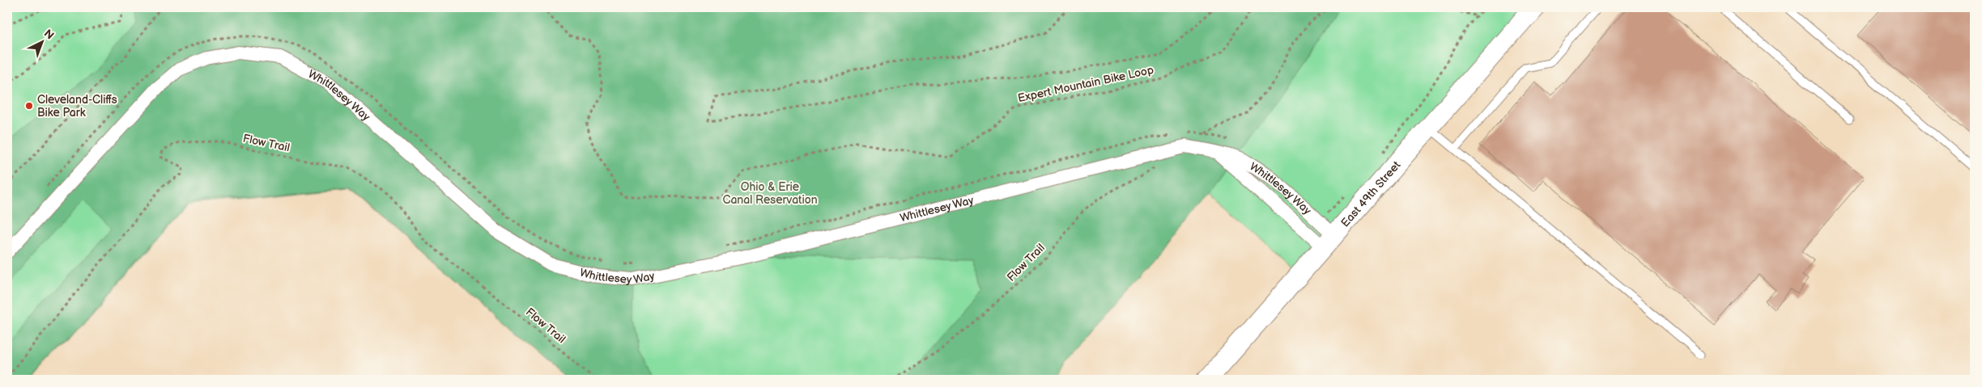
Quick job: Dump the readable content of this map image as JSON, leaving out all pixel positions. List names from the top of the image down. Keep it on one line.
{"streets":{"street":["Whittlesey Way","East 49th Street"],"path":["Expert Mountain Bike Loop","Flow Trail"]},"crossings":[["Whittlesey Way","Flow Trail"],["Whittlesey Way","East 49th Street"]],"parks":["Ohio & Erie Canal Reservation"],"places":["Cleveland-Cliffs Bike Park"],"north":"top right"}
